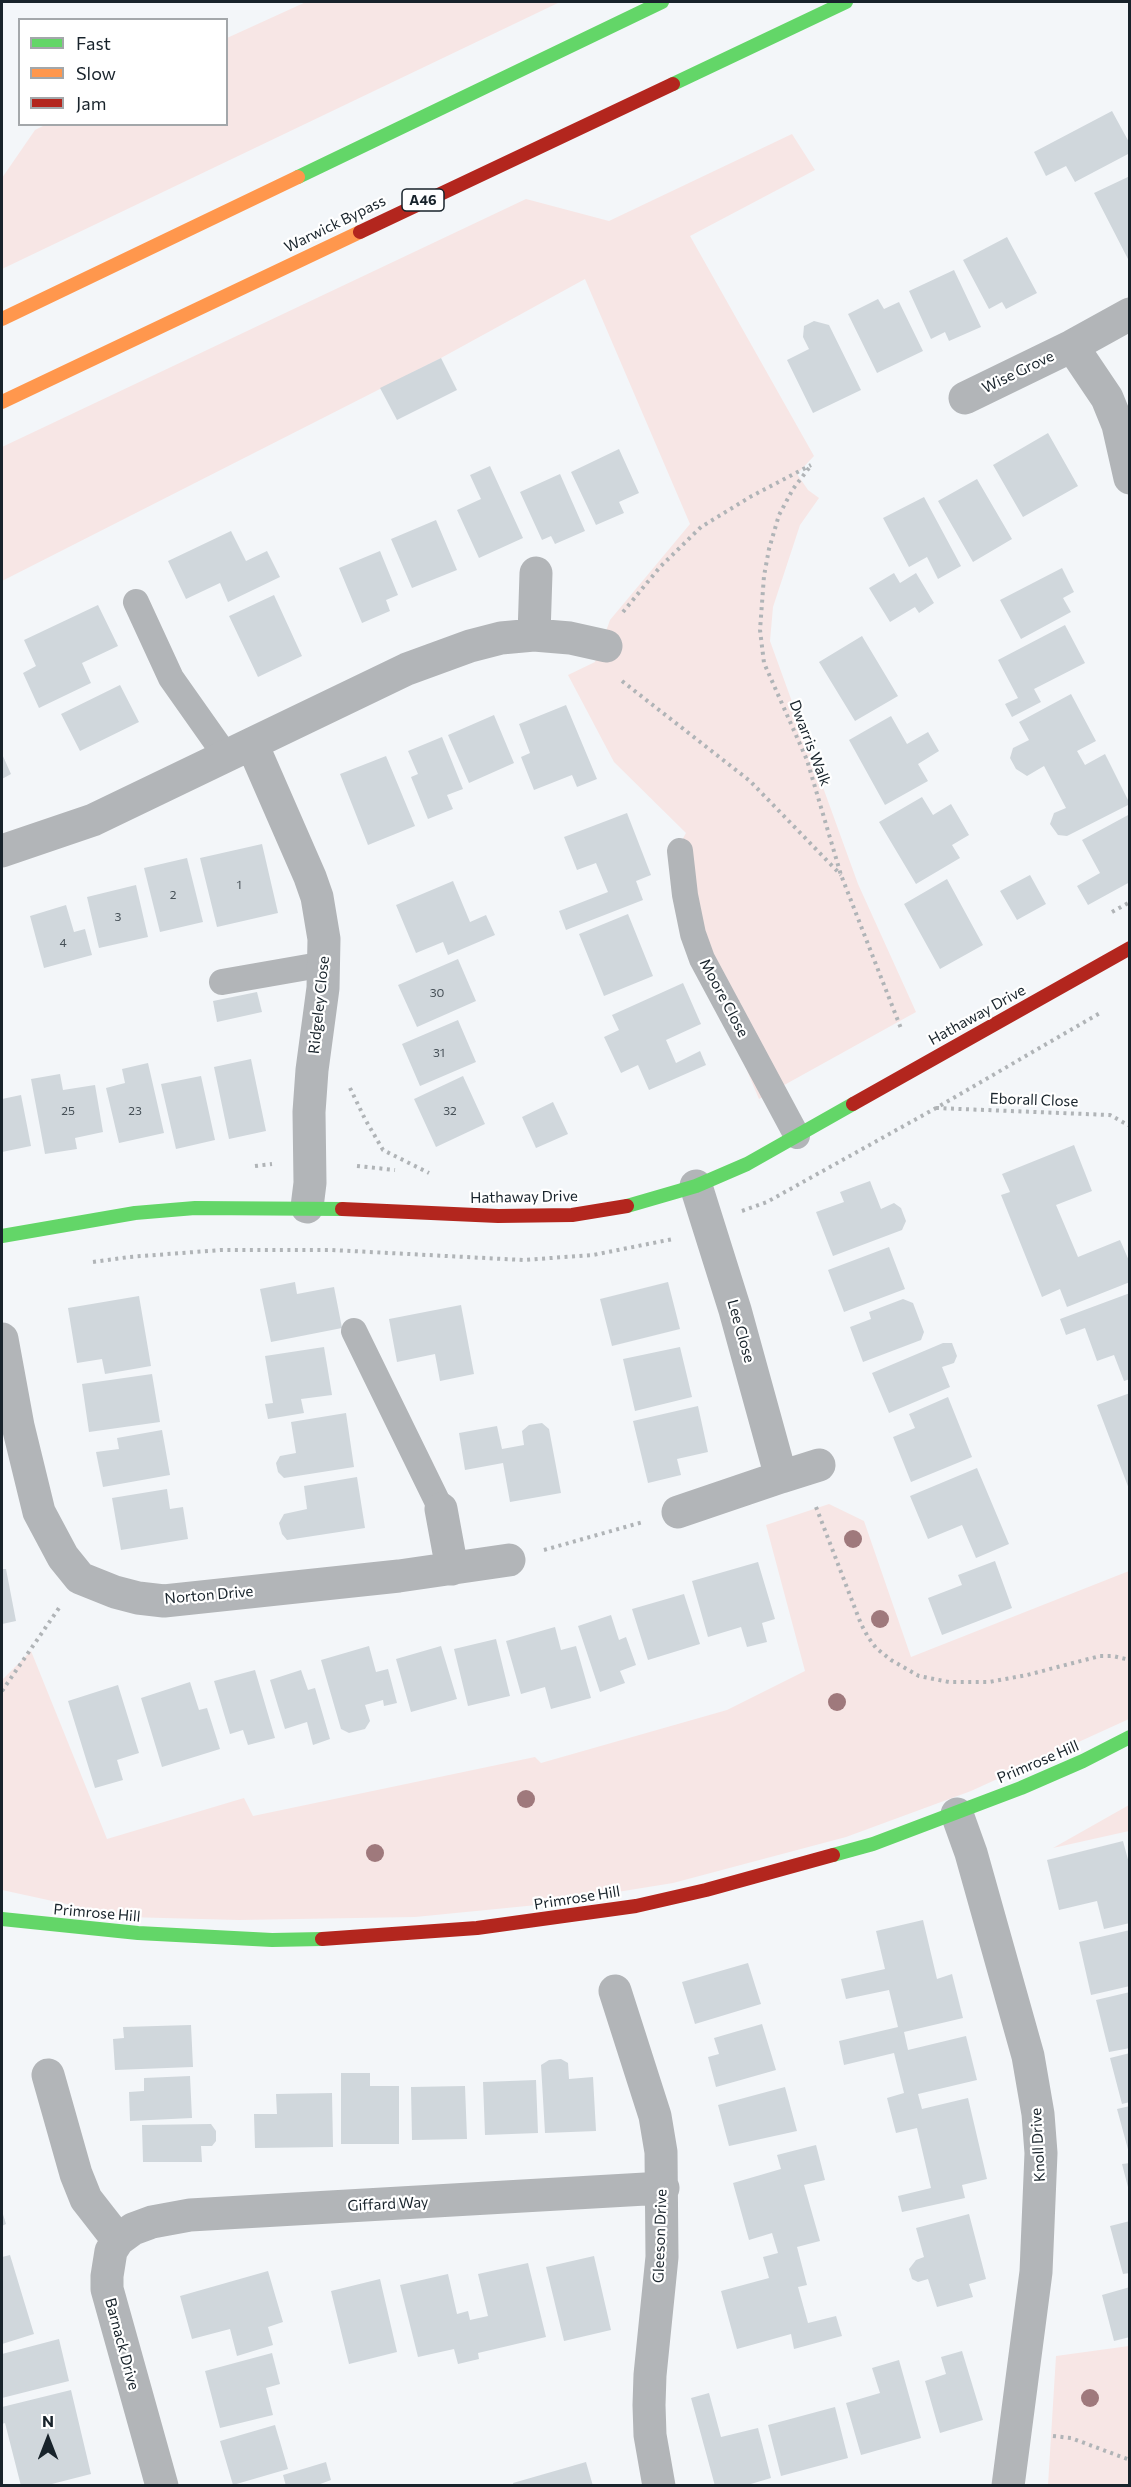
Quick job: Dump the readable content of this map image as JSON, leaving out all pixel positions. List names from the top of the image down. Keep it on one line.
{"streets":{"main road":["A46","Warwick Bypass","Hathaway Drive","Primrose Hill"],"street":["Wise Grove","Ridgeley Close","Lee Close","Norton Drive","Knoll Drive","Giffard Way","Gleeson Drive","Barnack Drive"],"lane":["Moore Close"],"path":["Dwarris Walk","Eborall Close"]},"crossings":[["Moore Close","Hathaway Drive"],["Ridgeley Close","Hathaway Drive"],["Hathaway Drive","Lee Close"],["Primrose Hill","Knoll Drive"],["Giffard Way","Gleeson Drive"],["Giffard Way","Barnack Drive"]],"house_numbers":["1","2","3","4","30","31","25","23","32"],"legend":["Fast","Slow","Jam"],"north":"top"}
